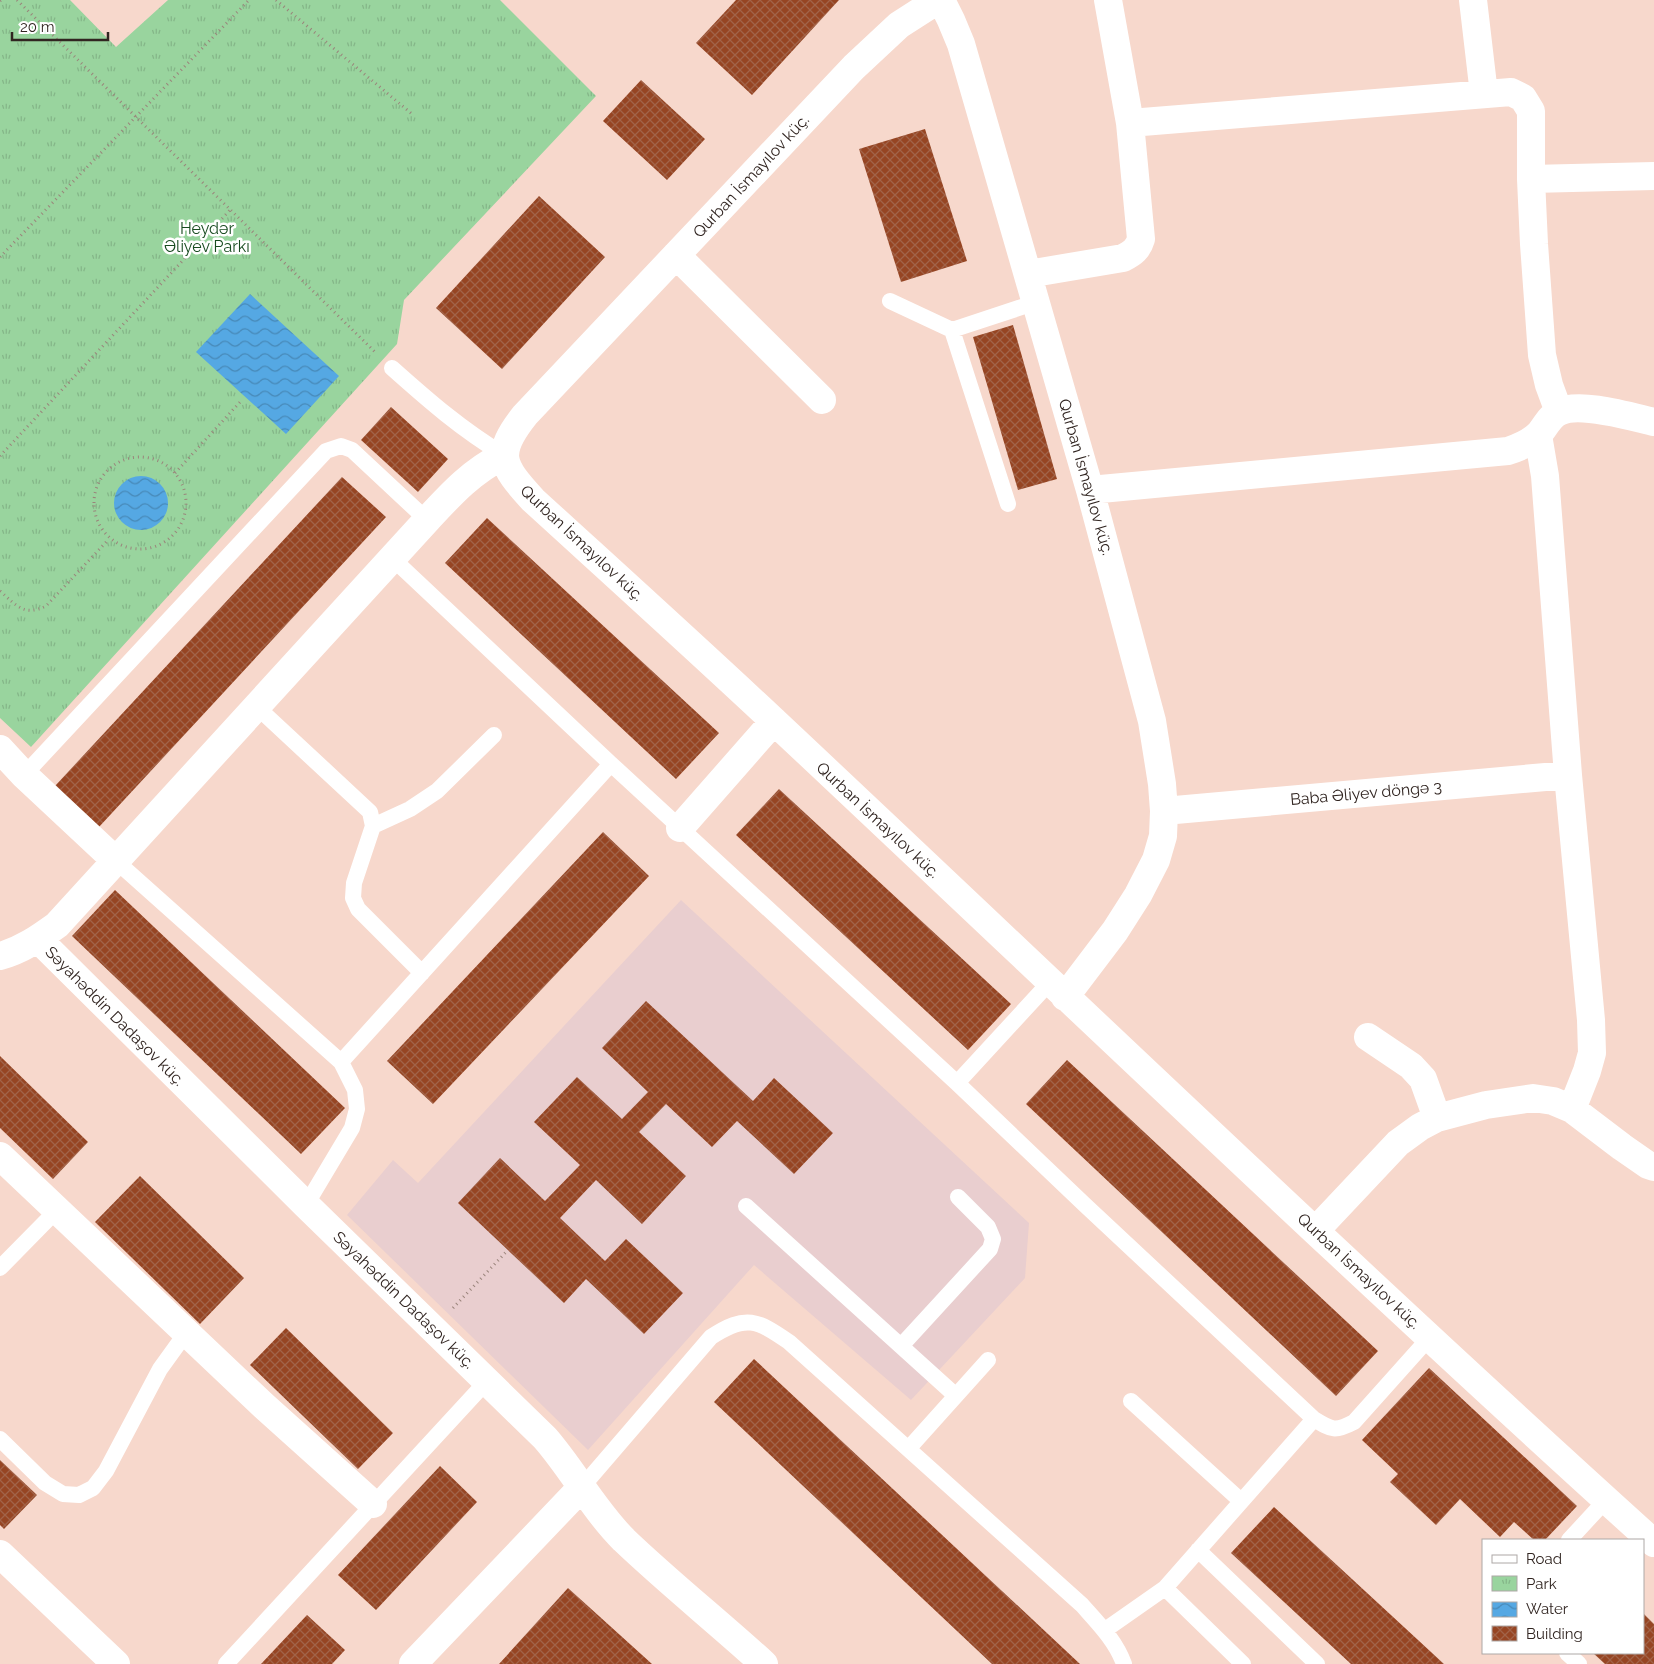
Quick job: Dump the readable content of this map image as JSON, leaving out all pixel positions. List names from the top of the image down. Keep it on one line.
{"streets":{"street":["Qurban İsmayılov küç.","Baba Əliyev döngə 3","Səyahəddin Dadaşov küç."]},"crossings":[["Qurban İsmayılov küç.","Baba Əliyev döngə 3"]],"parks":["Heydər Əliyev Parkı"],"legend":["Road","Park","Water","Building"],"scale_bar":"20 m"}
